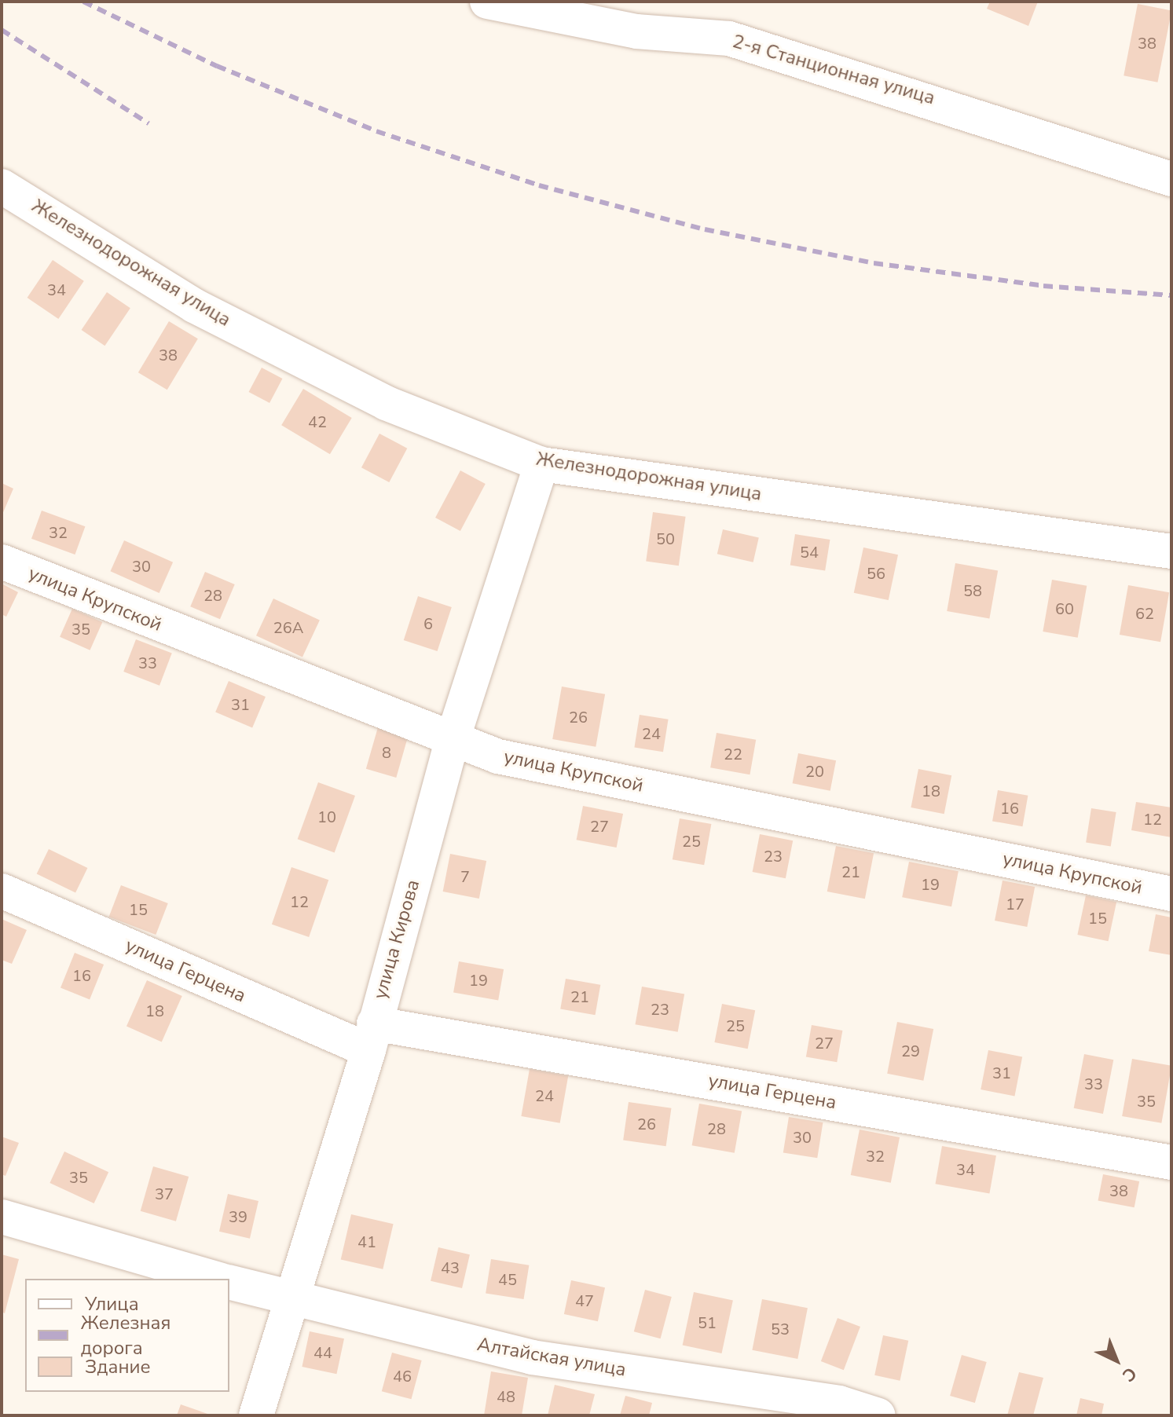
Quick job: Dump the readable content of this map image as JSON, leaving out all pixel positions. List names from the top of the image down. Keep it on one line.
{"streets":{"street":["2-я Станционная улица","Железнодорожная улица","улица Крупской","улица Кирова","улица Герцена","Алтайская улица"]},"crossings":[["Железнодорожная улица","улица Кирова"],["улица Крупской","улица Кирова"],["улица Кирова","улица Герцена"],["улица Кирова","Алтайская улица"]],"house_numbers":["38","34","38","42","32","50","54","30","56","58","28","60","62","6","26А","35","33","31","26","24","8","22","20","18","16","10","12","27","25","23","21","7","19","12","17","15","15","16","19","21","23","18","25","27","29","31","33","24","35","26","28","30","32","34","35","38","37","39","41","43","45","47","51","53","44","46","48"],"legend":["Улица","Железная дорога","Здание"],"north":"bottom right"}
